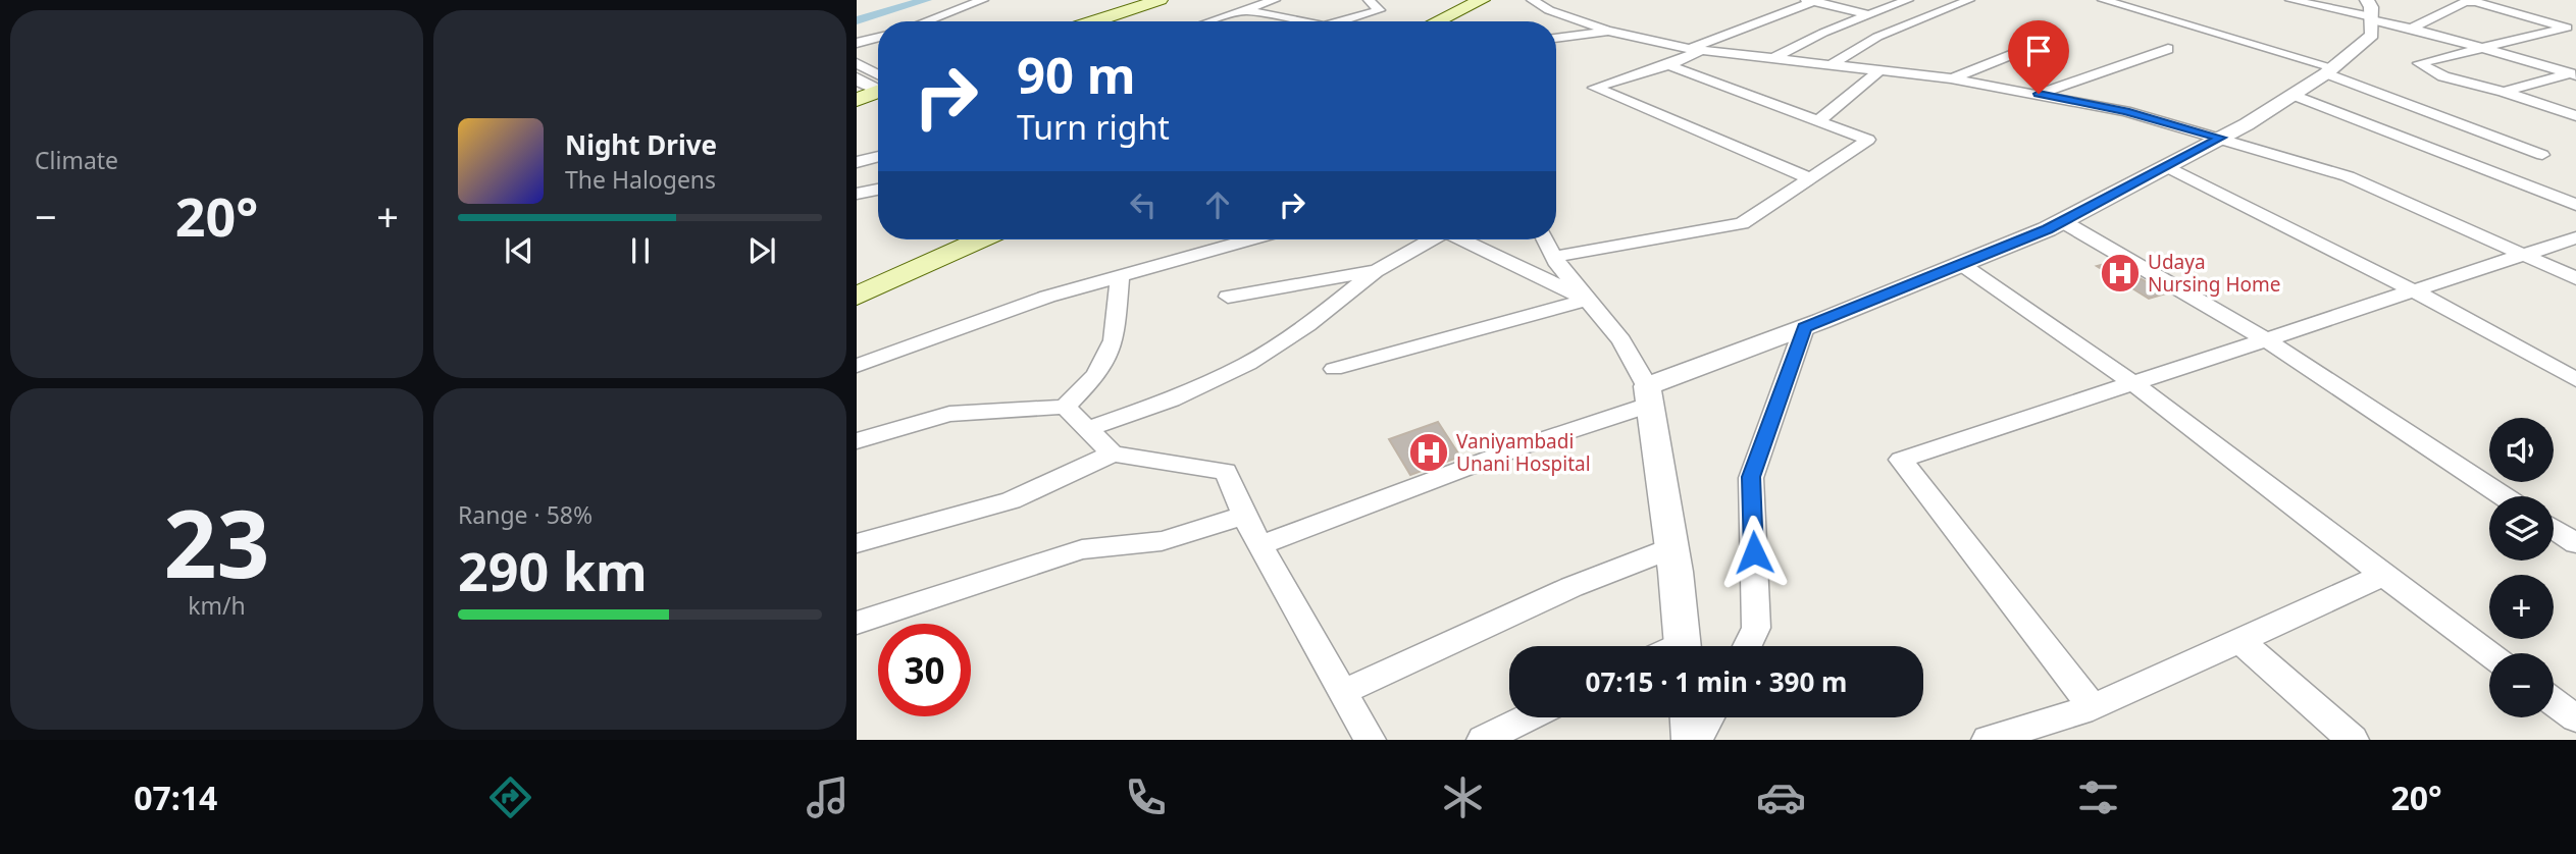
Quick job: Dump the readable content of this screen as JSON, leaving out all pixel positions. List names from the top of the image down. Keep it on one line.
{"places":{"hospital":["Udaya Nursing Home","Vaniyambadi Unani Hospital"]},"page":{"tile":["Climate",["23","km/h"],["Range · 58%","290 km"]],"turn":["90 m","Turn right"],"song":["Night Drive","The Halogens"],"heat":["−","20°","+"],"map_buttons":["+","−"],"limit":"30","trip":"07:15 · 1 min · 390 m","tabs":["07:14","20°"]}}
